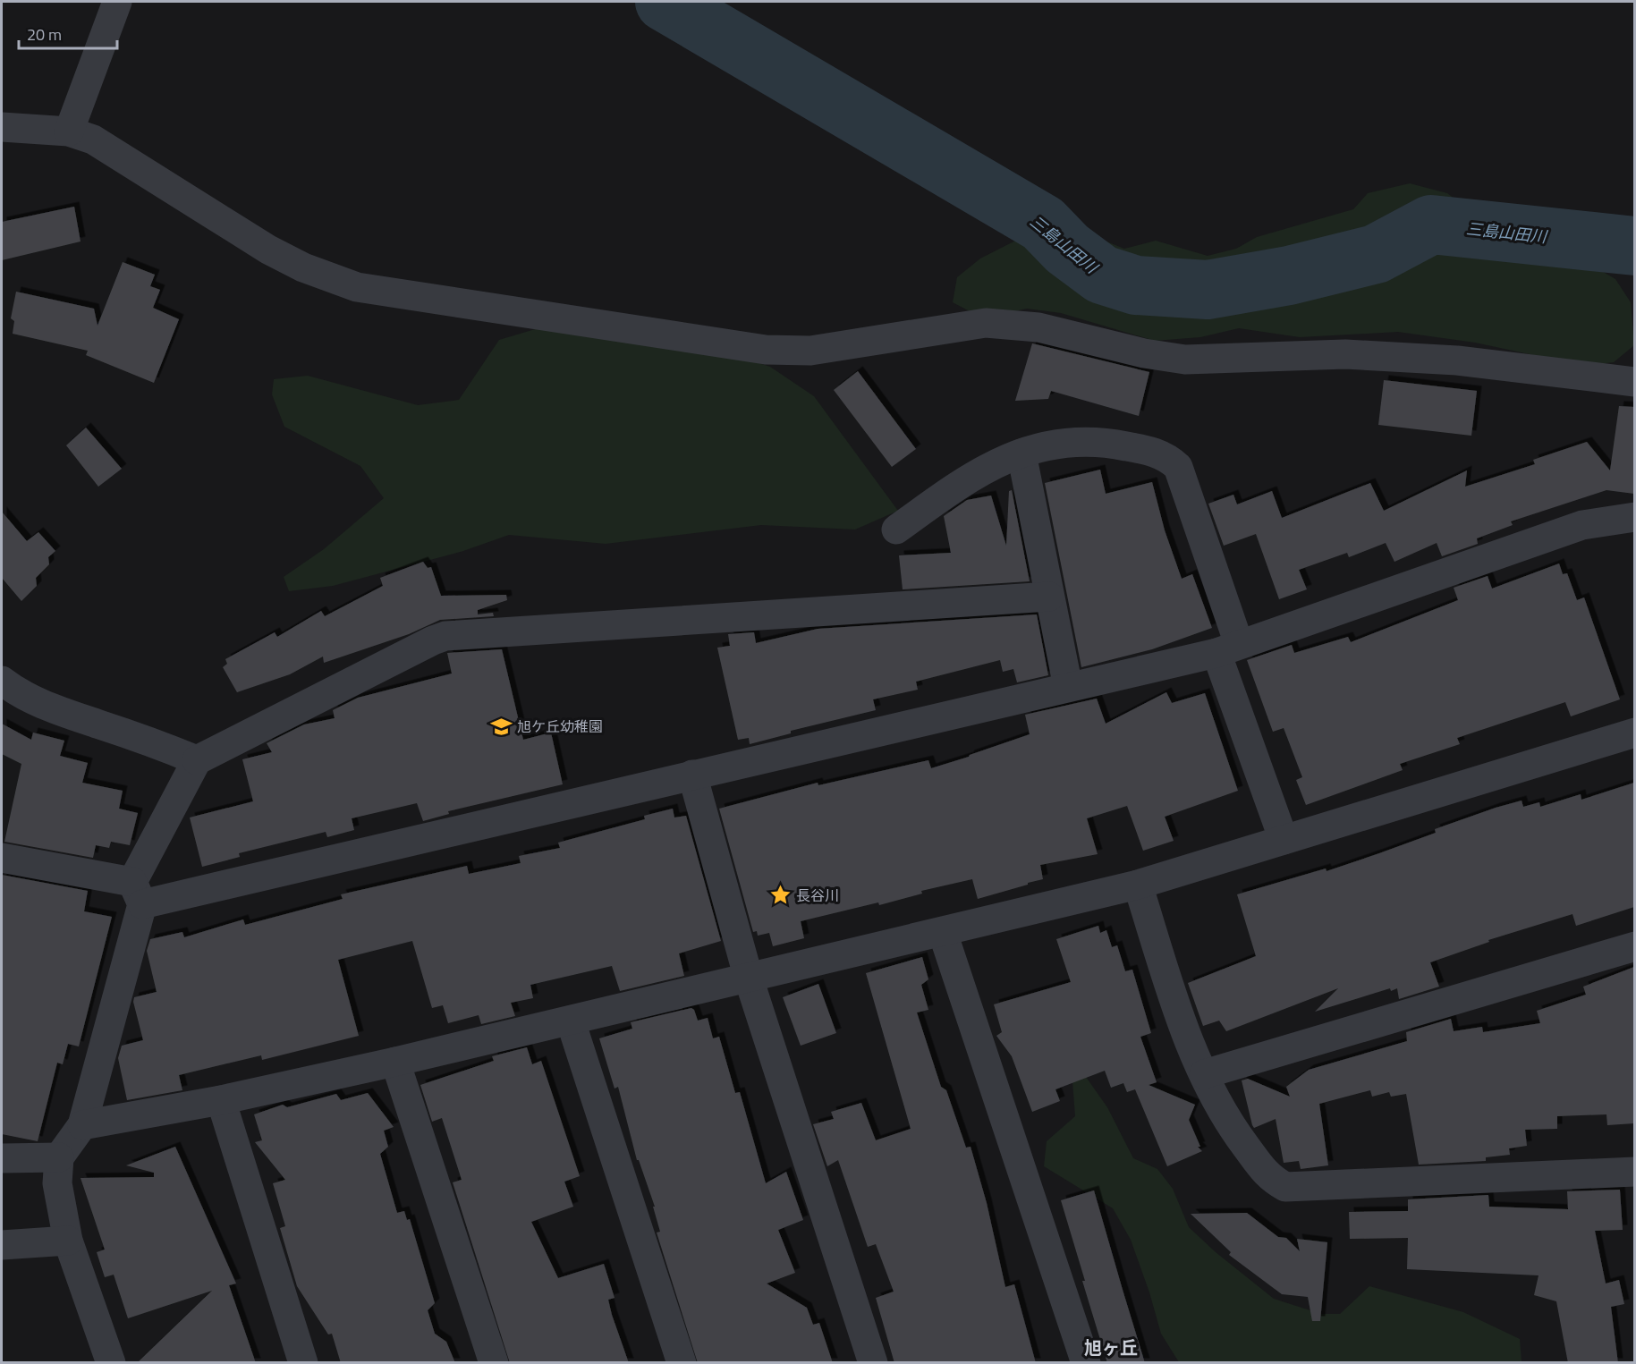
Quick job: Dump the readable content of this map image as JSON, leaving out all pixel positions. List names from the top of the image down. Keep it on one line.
{"districts":["旭ヶ丘"],"water":["三島山田川"],"places":{"school or university":["旭ケ丘幼稚園"],"place":["長谷川"]},"scale_bar":"20 m"}
